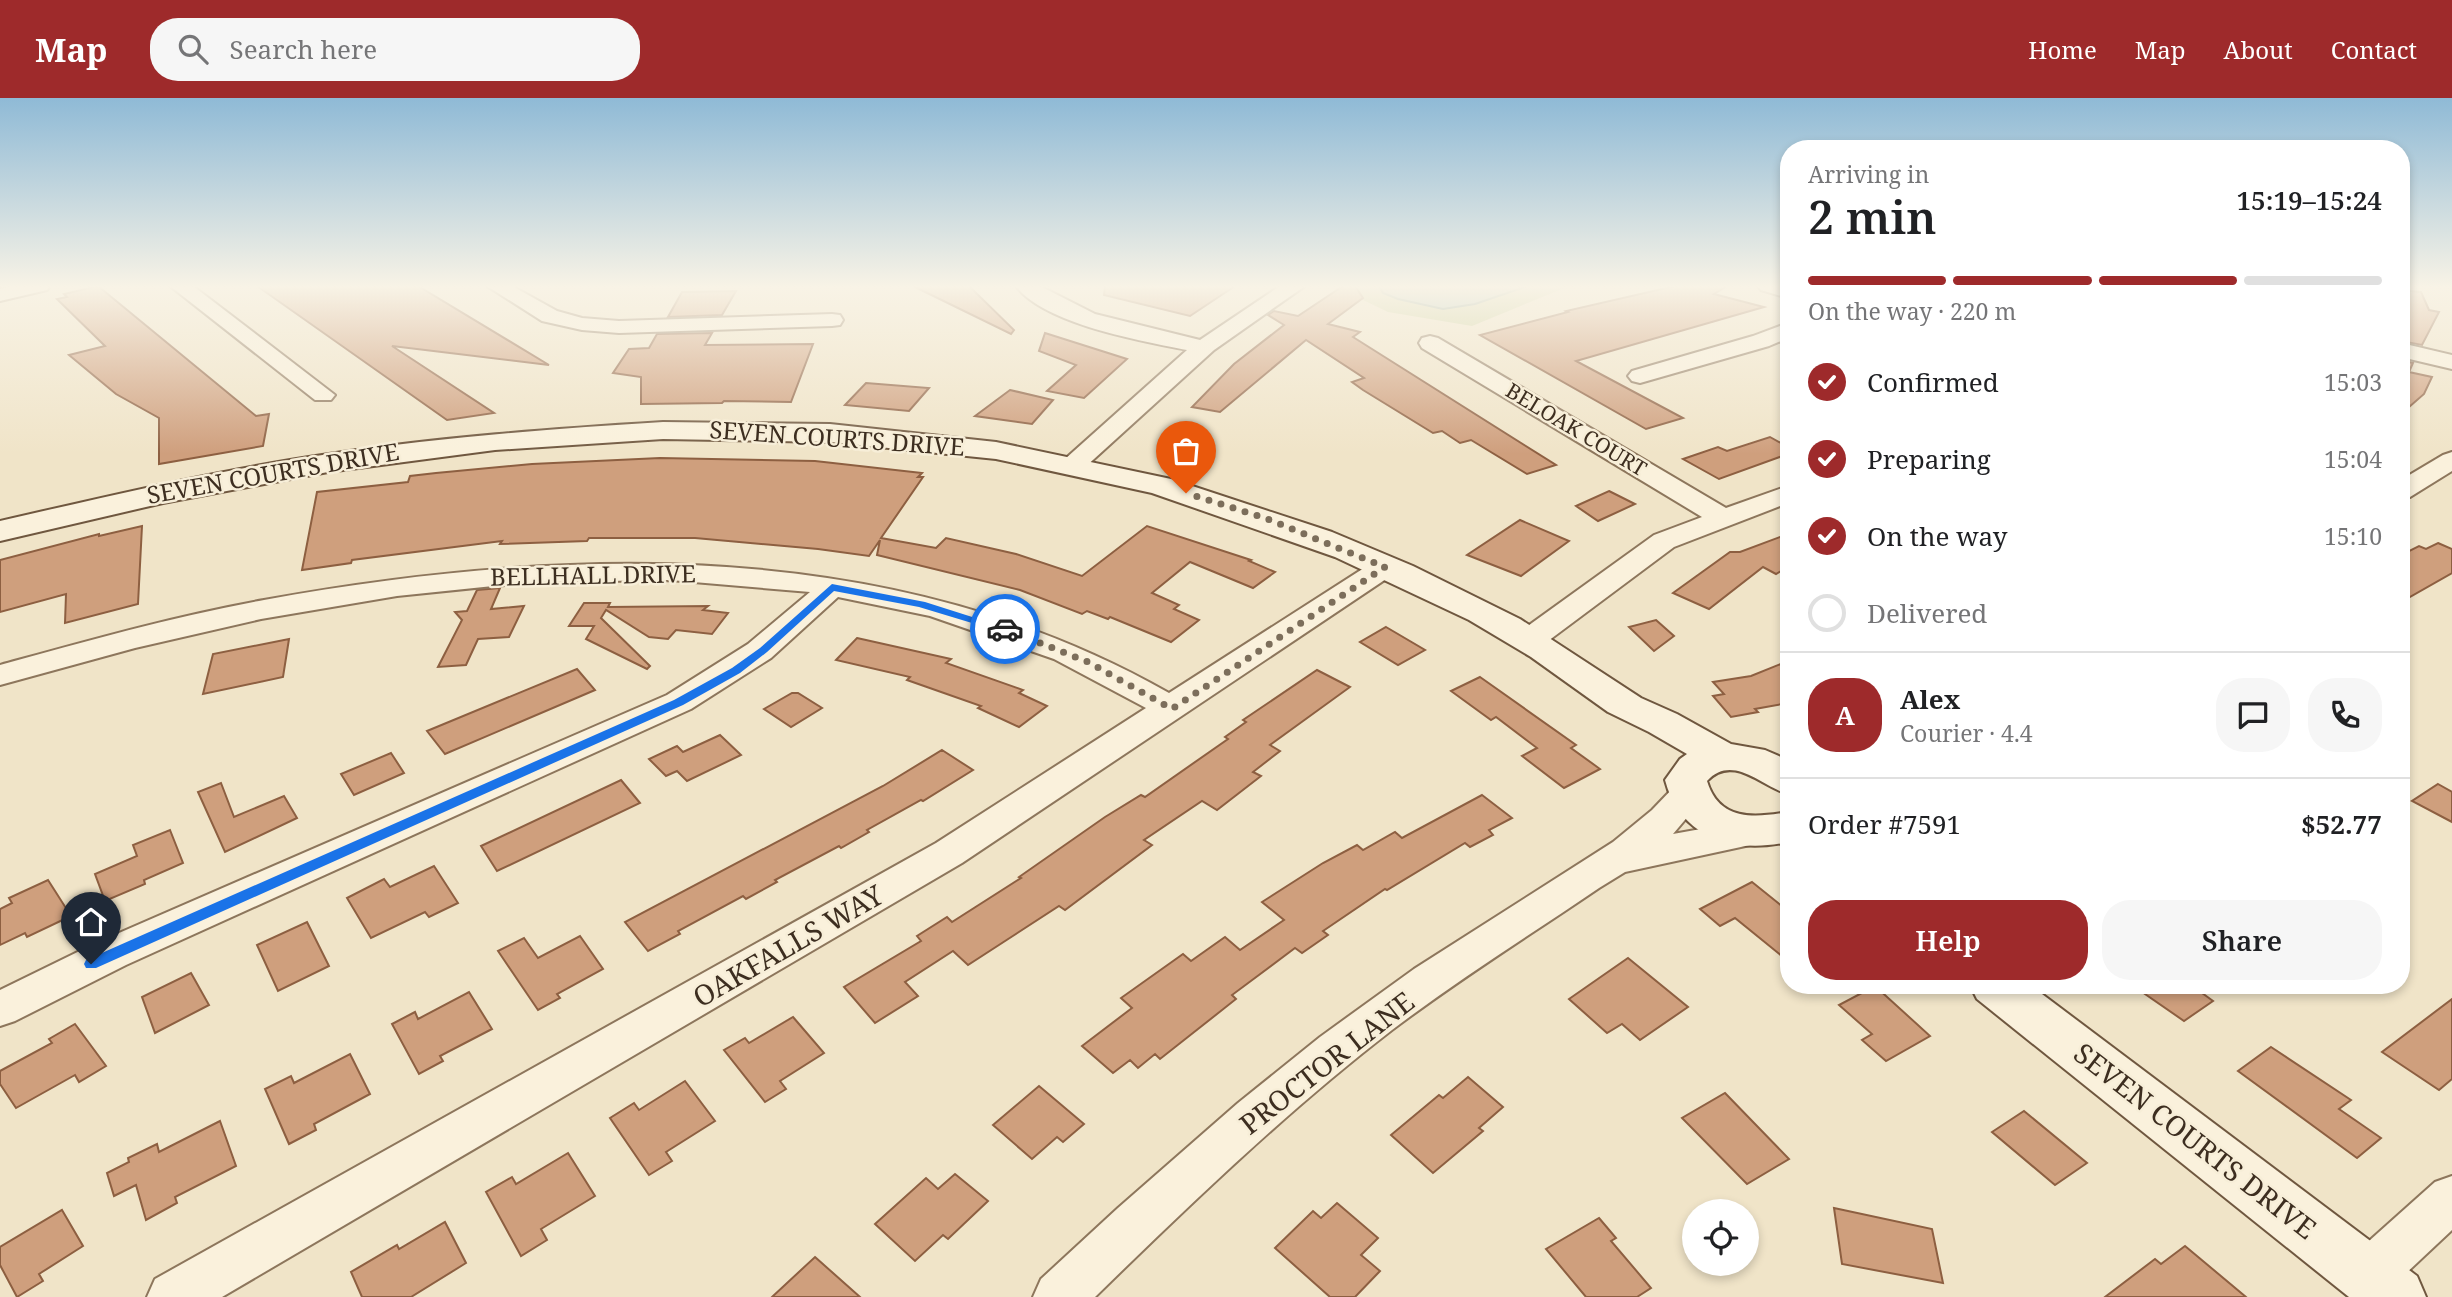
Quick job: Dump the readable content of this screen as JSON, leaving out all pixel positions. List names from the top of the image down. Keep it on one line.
{"streets":{"street":["BELOAK COURT","SEVEN COURTS DRIVE","BELLHALL DRIVE","OAKFALLS WAY","PROCTOR LANE"]},"crossings":[["SEVEN COURTS DRIVE","OAKFALLS WAY"],["SEVEN COURTS DRIVE","PROCTOR LANE"],["BELLHALL DRIVE","OAKFALLS WAY"]],"page":{"header":"Map","search":"Search here","nav":["Home","Map","About","Contact"],"heading":["2 min","Arriving in","15:19–15:24"],"panel":["Alex","Courier · 4.4","Order #7591","$52.77"],"bar":"On the way · 220 m","list":[["Confirmed","15:03"],["Preparing","15:04"],["On the way","15:10"],"Delivered"],"round":"A","buttons":["Help","Share"]}}
